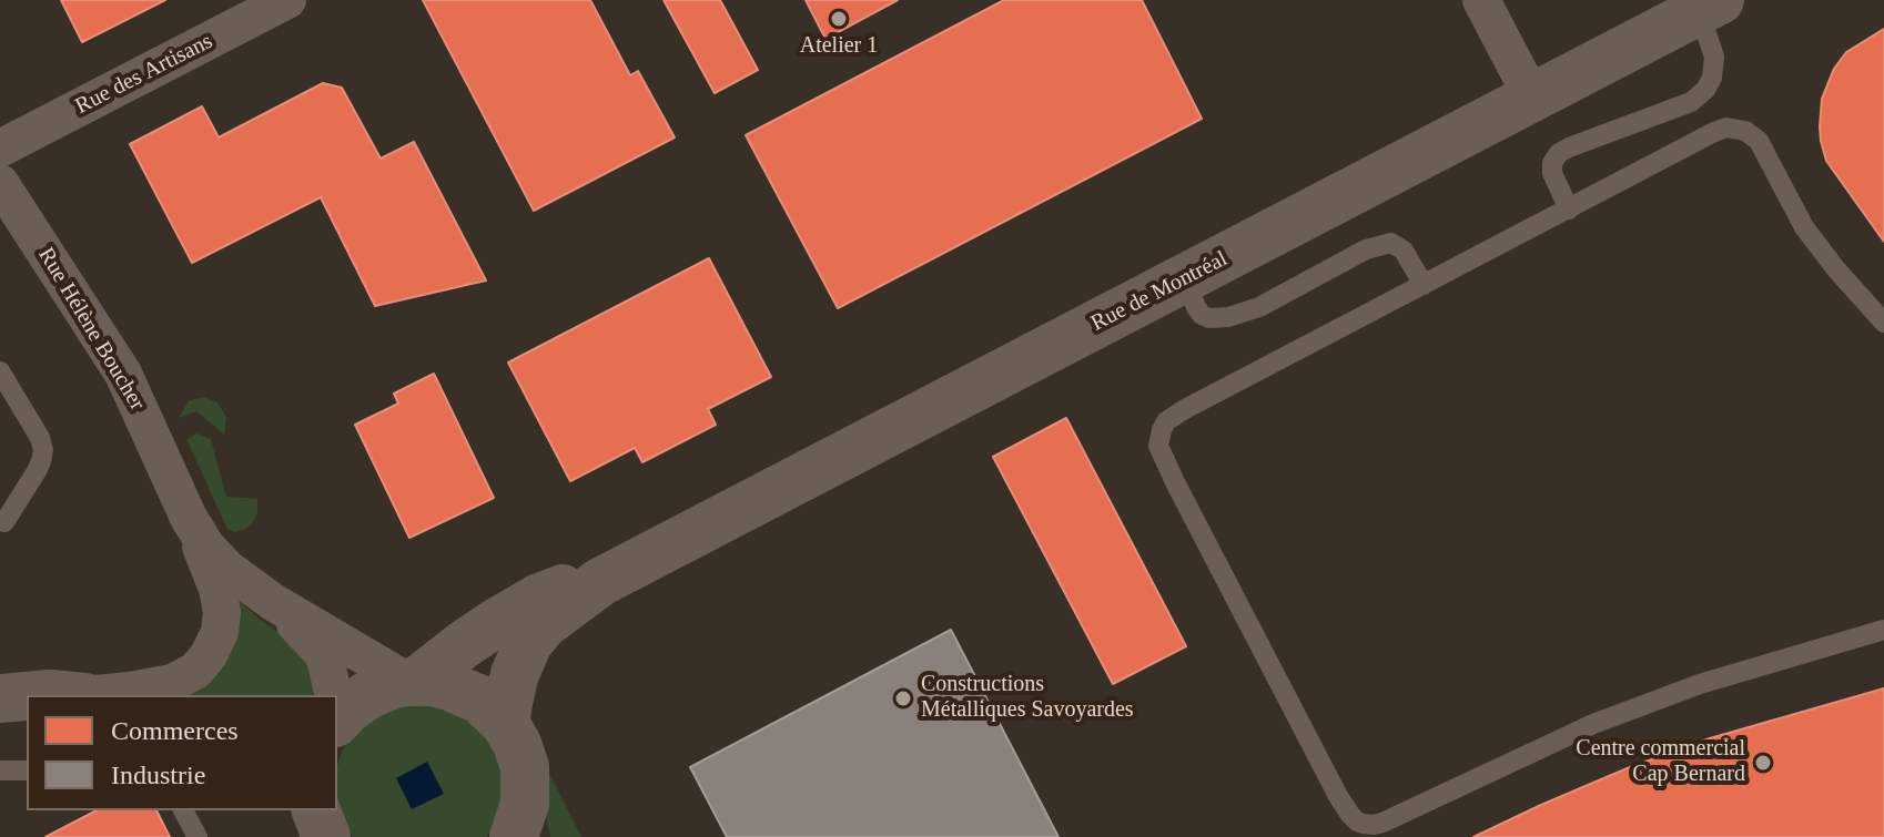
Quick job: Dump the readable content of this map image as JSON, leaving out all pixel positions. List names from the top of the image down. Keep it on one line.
{"streets":{"street":["Rue des Artisans","Rue de Montréal","Rue Hélène Boucher"]},"crossings":[["Rue de Montréal","Rue Hélène Boucher"]],"places":["Atelier 1","Constructions Métalliques Savoyardes","Centre commercial Cap Bernard"],"legend":["Commerces","Industrie"]}
